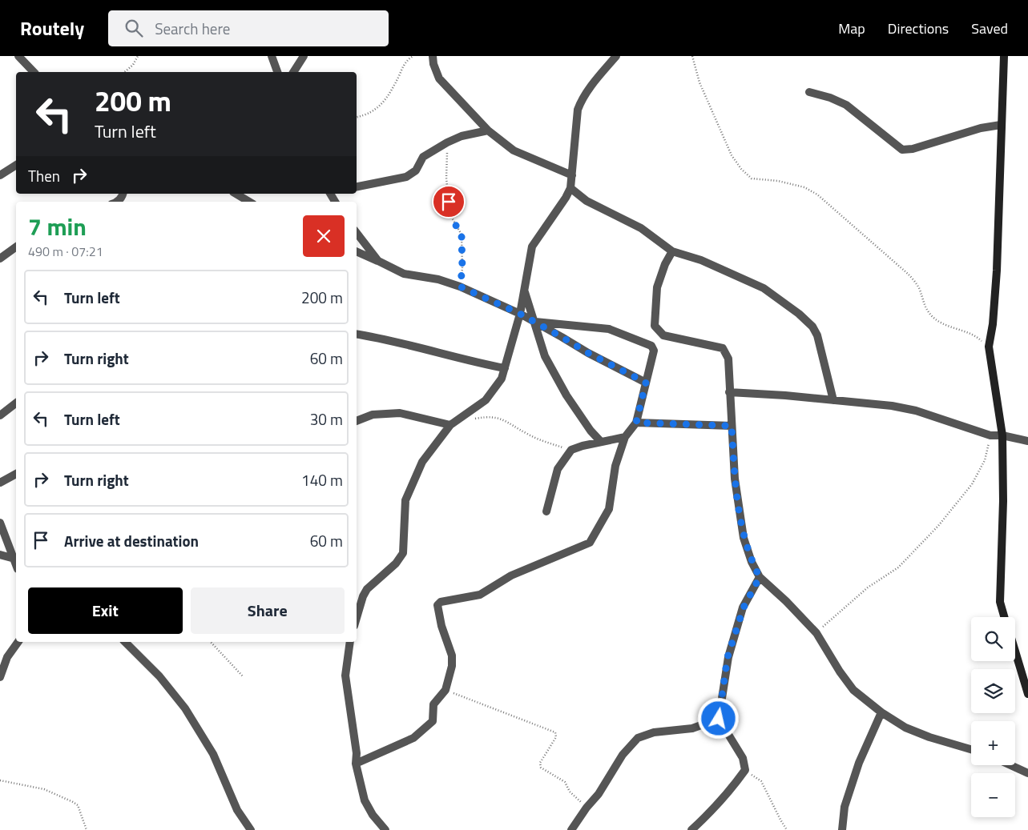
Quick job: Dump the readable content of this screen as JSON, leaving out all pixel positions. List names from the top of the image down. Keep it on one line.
{"page":{"header":"Routely","search":"Search here","nav":["Map","Directions","Saved"],"turn":["200 m","Turn left"],"then":"Then","heading":["7 min","490 m · 07:21"],"list":[{"name":"Turn left","value":"200 m"},{"name":"Turn right","value":"60 m"},{"name":"Turn left","value":"30 m"},{"name":"Turn right","value":"140 m"},{"name":"Arrive at destination","value":"60 m"}],"buttons":["Exit","Share"],"map_buttons":["+","−"]}}
